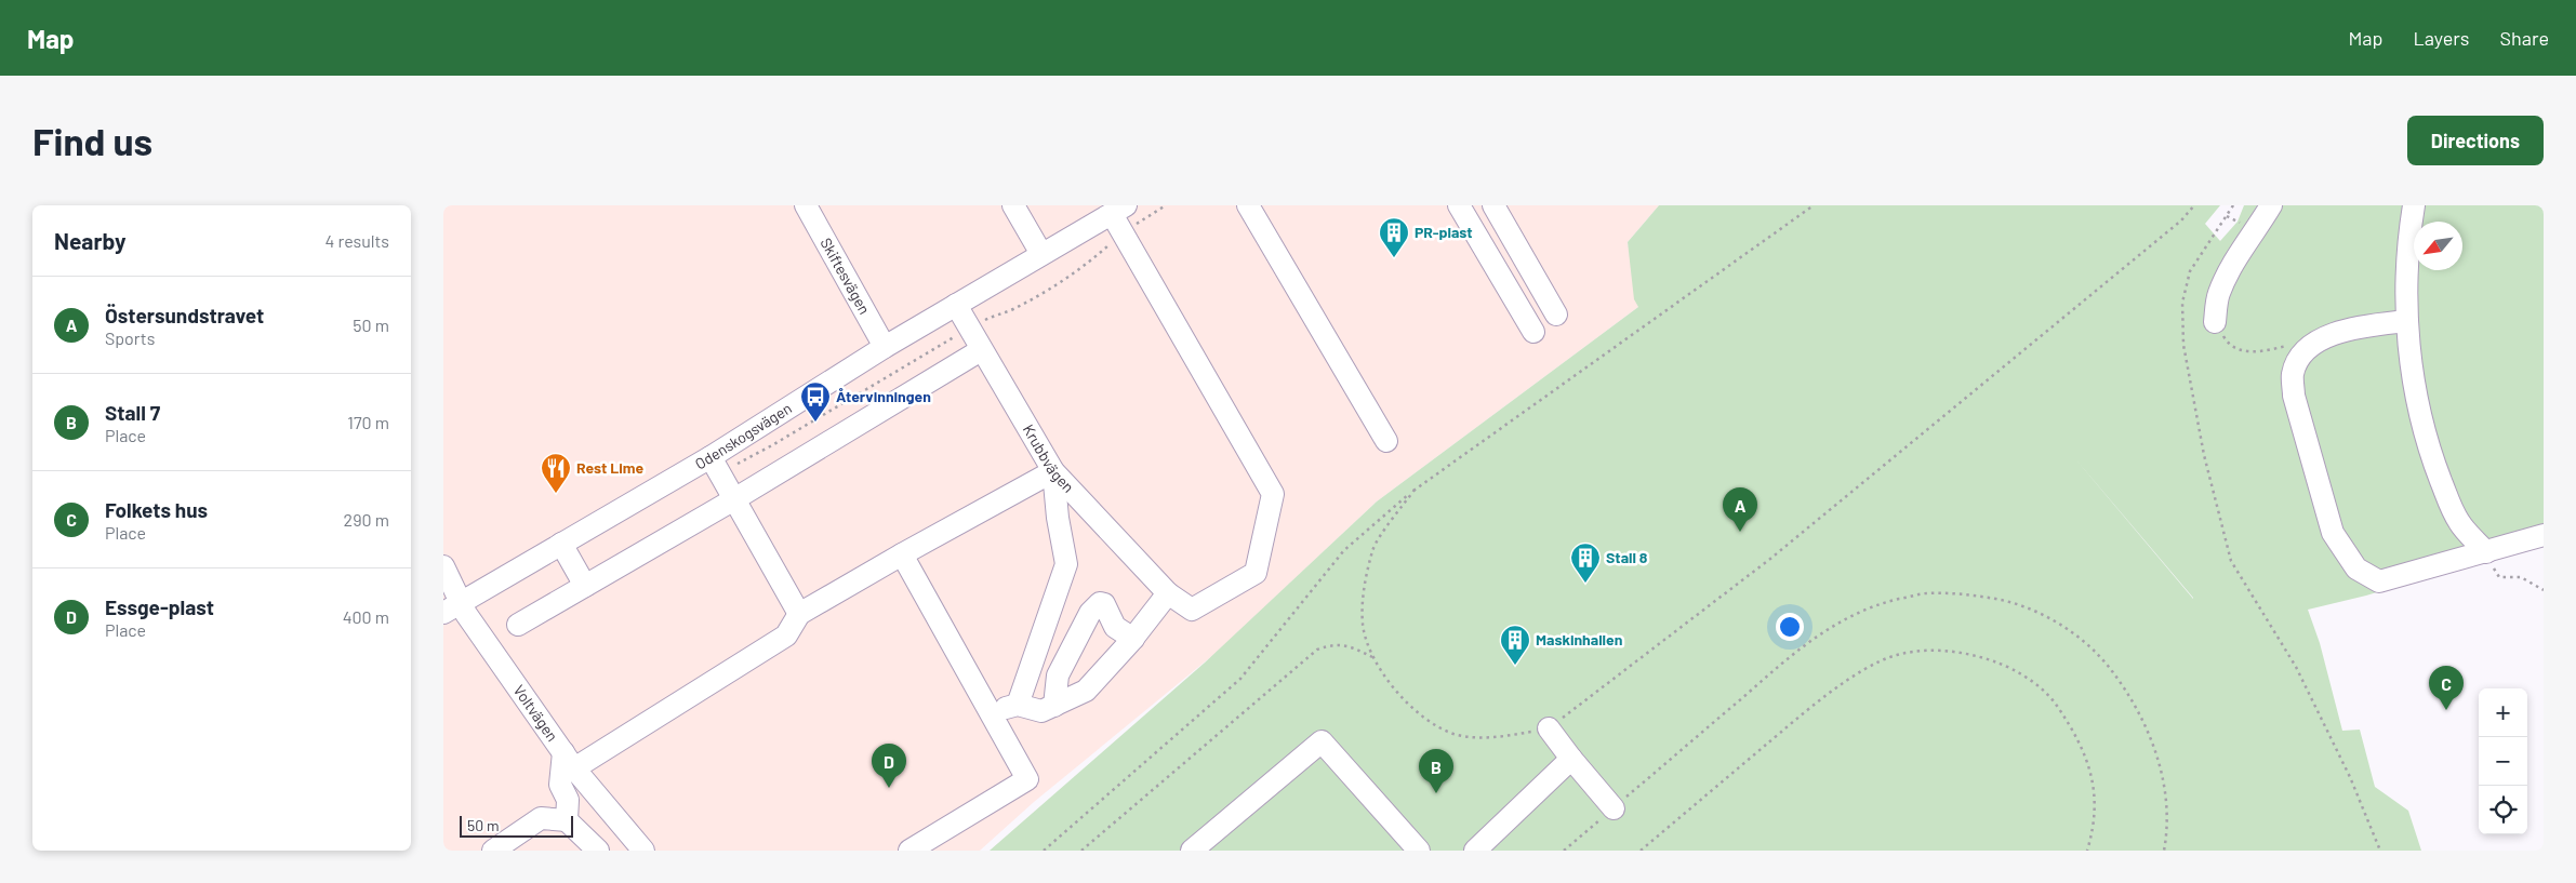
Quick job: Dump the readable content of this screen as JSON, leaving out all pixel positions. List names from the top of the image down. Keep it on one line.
{"streets":{"street":["Skiftesvägen","Odenskogsvägen","Krubbvägen","Voltvägen"]},"crossings":[["Skiftesvägen","Odenskogsvägen"],["Odenskogsvägen","Krubbvägen"],["Odenskogsvägen","Voltvägen"]],"places":{"building":["PR-plast","Stall 8","Maskinhallen"],"bus stop":["Återvinningen"],"restaurant":["Rest Lime"]},"scale_bar":"50 m","north":"bottom left","page":{"header":"Map","nav":["Map","Layers","Share"],"buttons":"Directions","title":"Find us","heading":["Nearby","4 results"],"list":[{"mark":"A","name":"Östersundstravet","note":"Sports","value":"50 m"},{"mark":"B","name":"Stall 7","note":"Place","value":"170 m"},{"mark":"C","name":"Folkets hus","note":"Place","value":"290 m"},{"mark":"D","name":"Essge-plast","note":"Place","value":"400 m"}],"pins":["A","C","D","B"],"map_buttons":["+","−"],"scale":"50 m"}}
